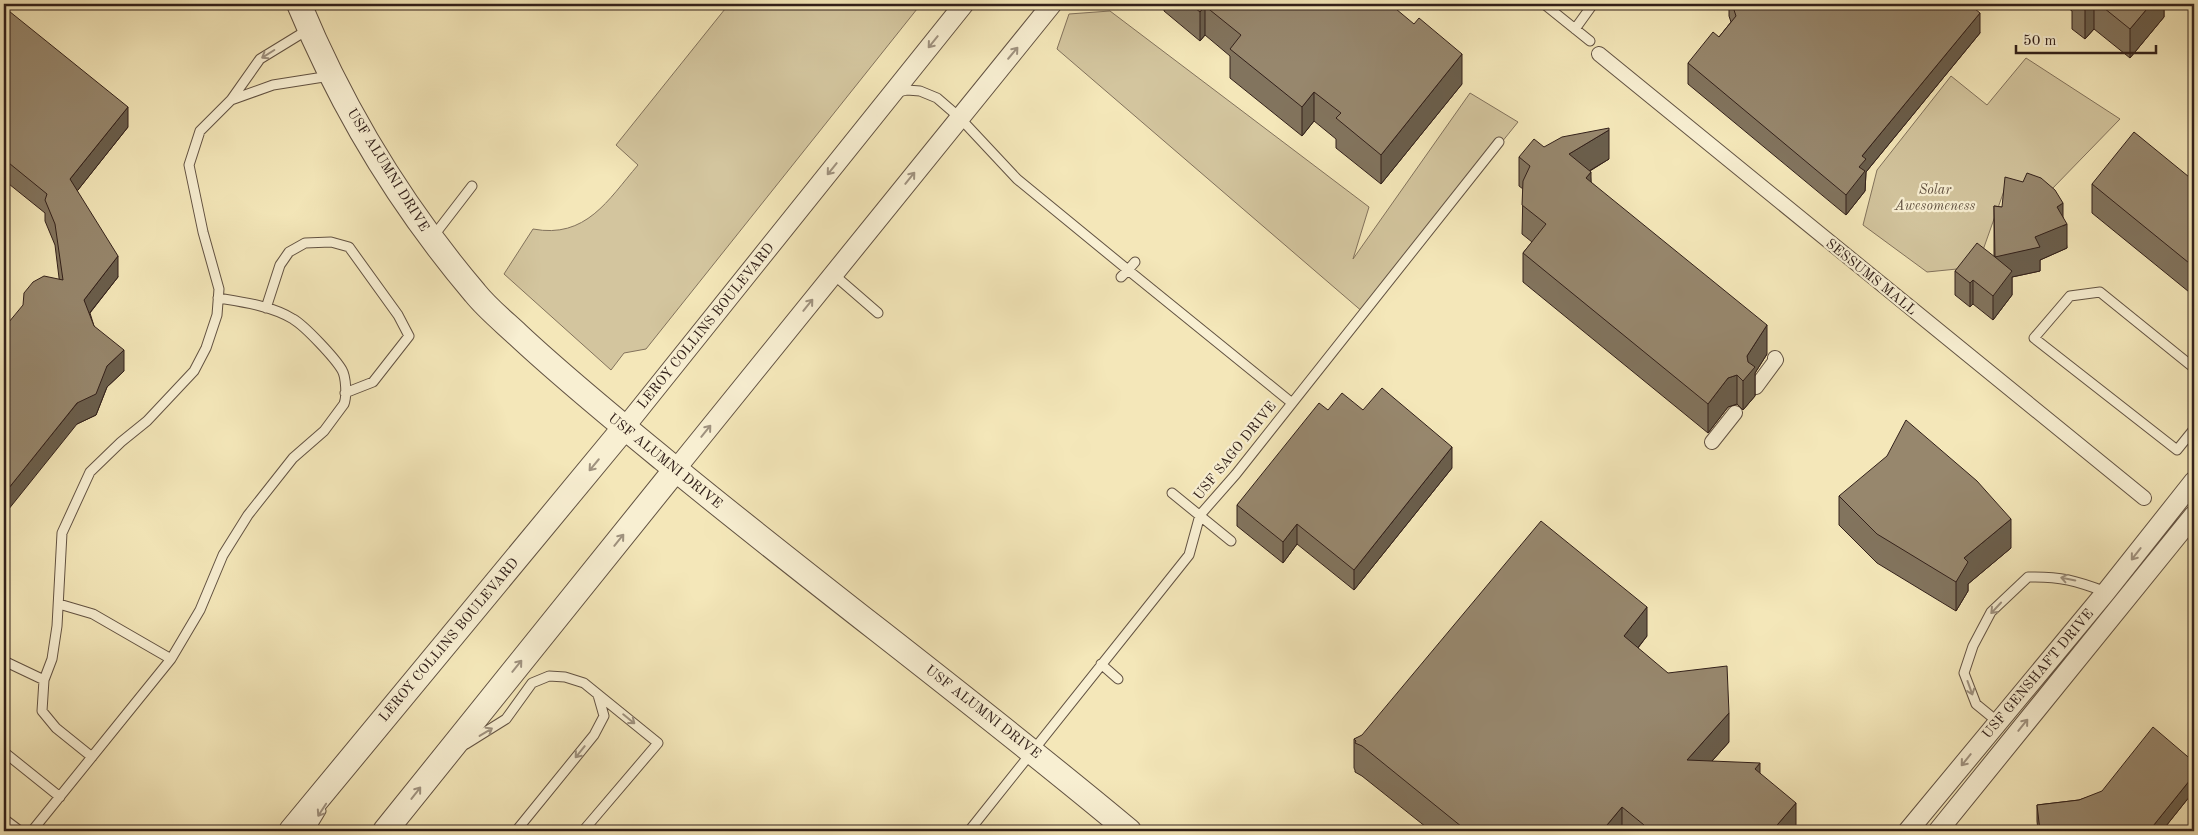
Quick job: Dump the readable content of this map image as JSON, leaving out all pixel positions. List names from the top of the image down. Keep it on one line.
{"streets":{"street":["USF ALUMNI DRIVE","SESSUMS MALL","LEROY COLLINS BOULEVARD","USF GENSHAFT DRIVE"],"lane":["USF SAGO DRIVE"]},"crossings":[["USF ALUMNI DRIVE","LEROY COLLINS BOULEVARD"],["USF ALUMNI DRIVE","USF SAGO DRIVE"]],"parks":["Solar Awesomeness"],"scale_bar":"50 m"}
